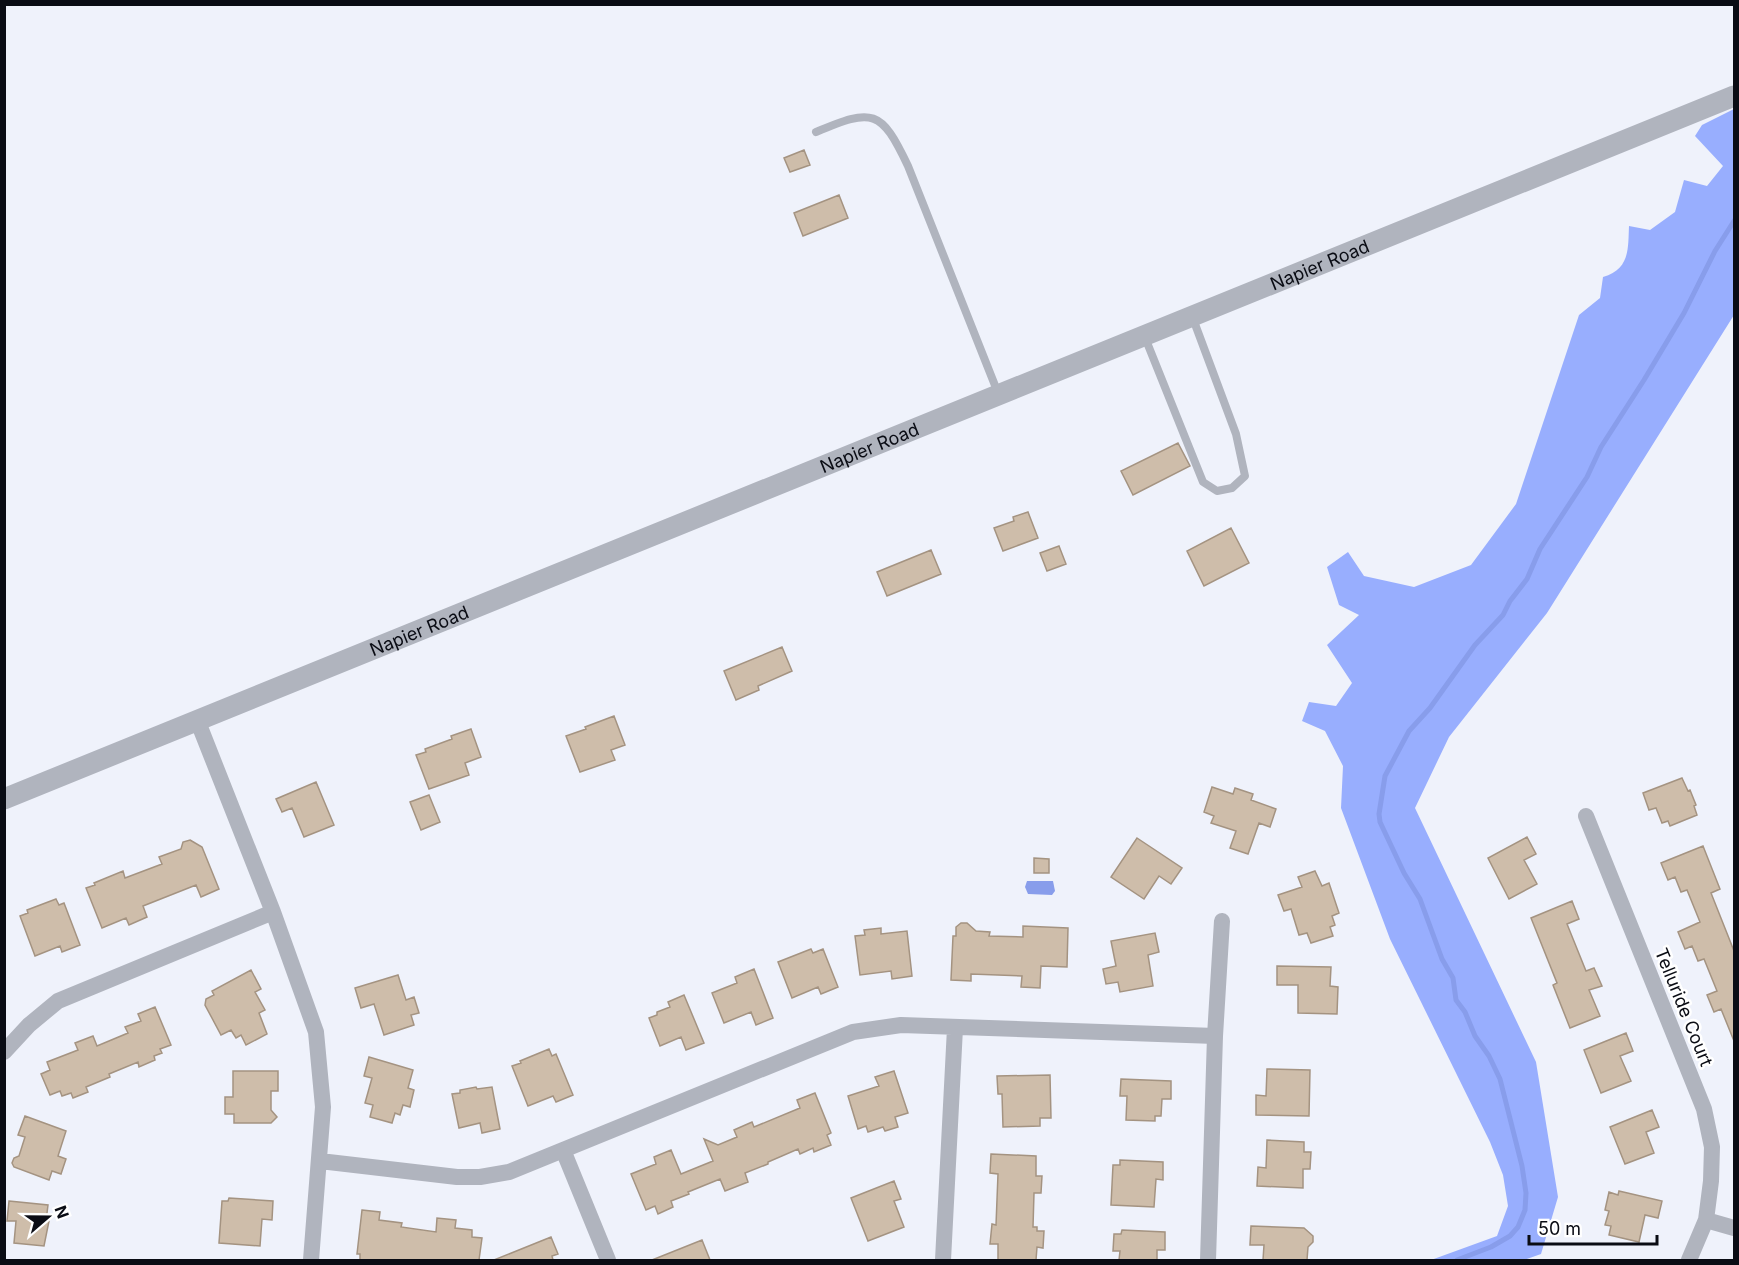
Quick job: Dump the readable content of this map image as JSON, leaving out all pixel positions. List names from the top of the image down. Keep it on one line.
{"streets":{"street":["Napier Road","Telluride Court"]},"scale_bar":"50 m","north":"right"}
